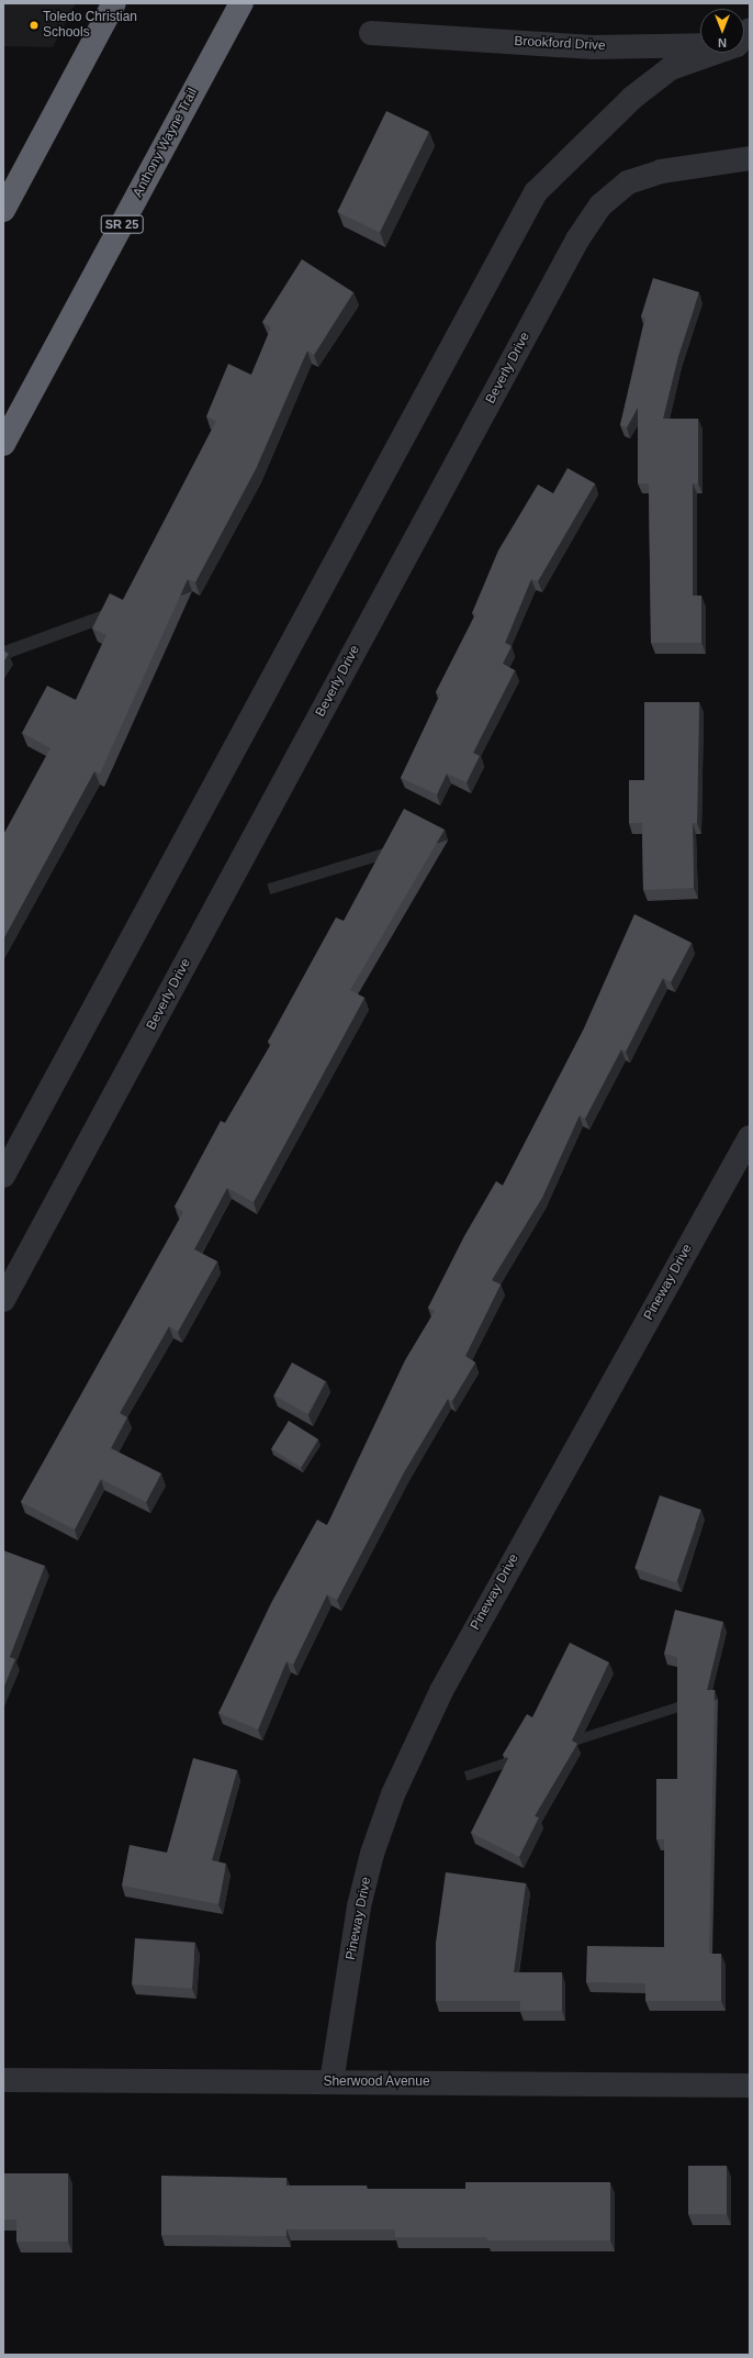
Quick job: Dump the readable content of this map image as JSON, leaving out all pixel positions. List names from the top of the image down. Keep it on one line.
{"streets":{"highway":["Anthony Wayne Trail","SR 25"],"street":["Brookford Drive","Beverly Drive","Pineway Drive","Sherwood Avenue"]},"crossings":[["Pineway Drive","Sherwood Avenue"]],"places":["Toledo Christian Schools"],"north":"bottom"}
